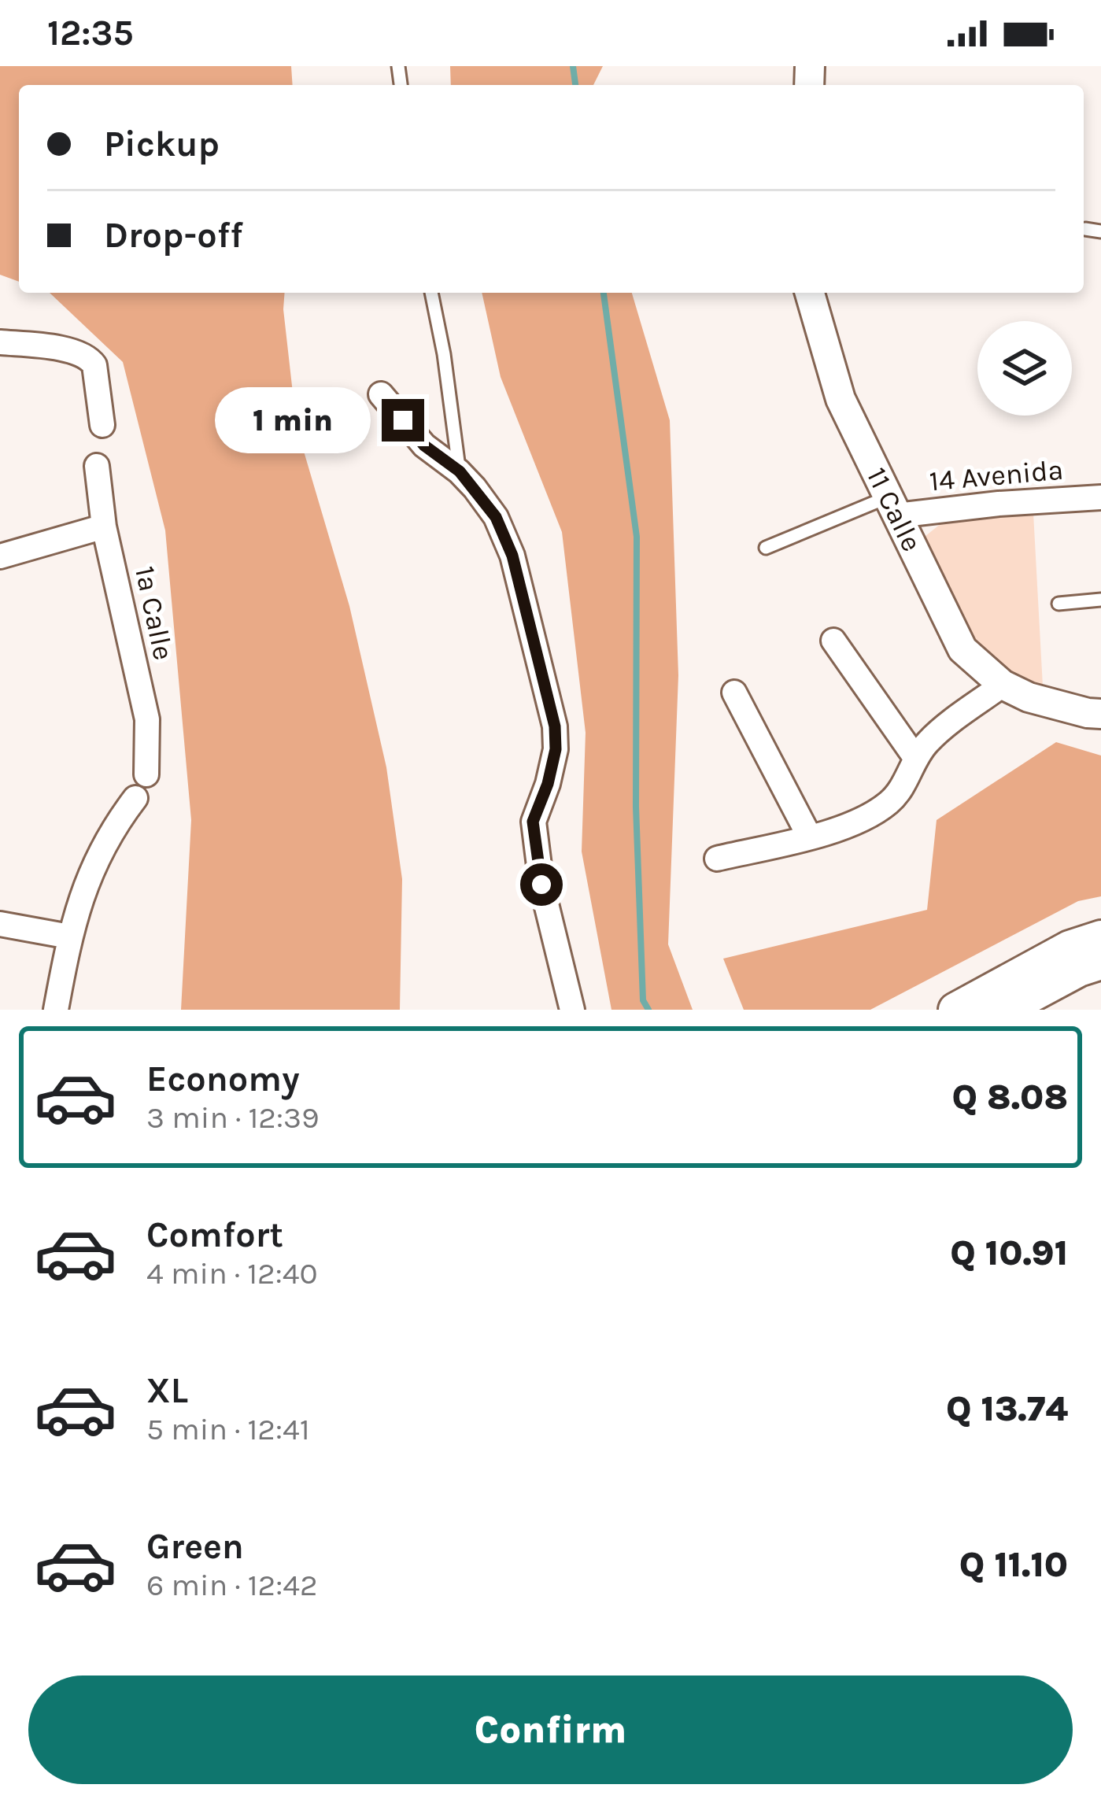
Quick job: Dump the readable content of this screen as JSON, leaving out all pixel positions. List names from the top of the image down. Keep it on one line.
{"streets":{"street":["14 Avenida","11 Calle","1a Calle"]},"crossings":[["14 Avenida","11 Calle"]],"page":{"status":"12:35","banner":["Pickup","Drop-off"],"bubble":"1 min","list":[{"name":"Economy","note":"3 min · 12:39","value":"Q 8.08"},{"name":"Comfort","note":"4 min · 12:40","value":"Q 10.91"},{"name":"XL","note":"5 min · 12:41","value":"Q 13.74"},{"name":"Green","note":"6 min · 12:42","value":"Q 11.10"}],"buttons":"Confirm"}}
